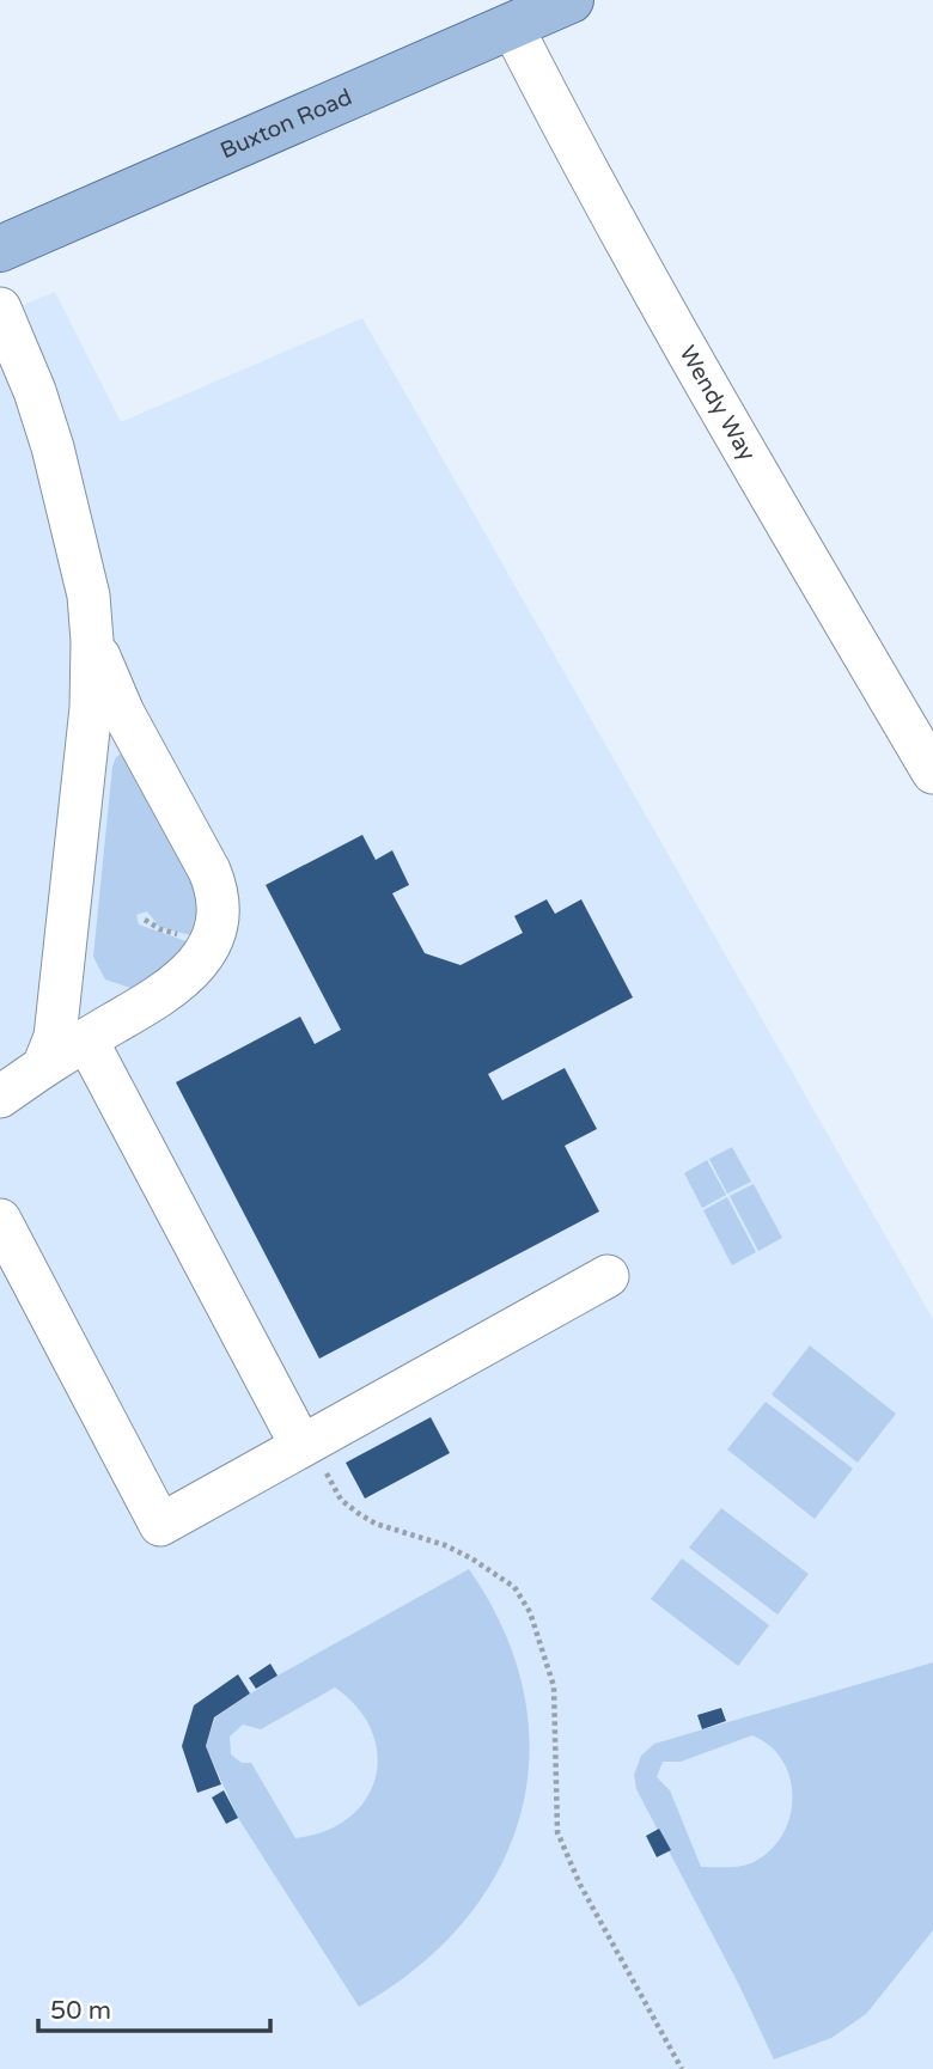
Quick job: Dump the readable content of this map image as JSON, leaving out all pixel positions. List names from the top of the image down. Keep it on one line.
{"streets":{"main road":["Buxton Road"],"street":["Wendy Way"]},"crossings":[["Buxton Road","Wendy Way"]],"scale_bar":"50 m"}
